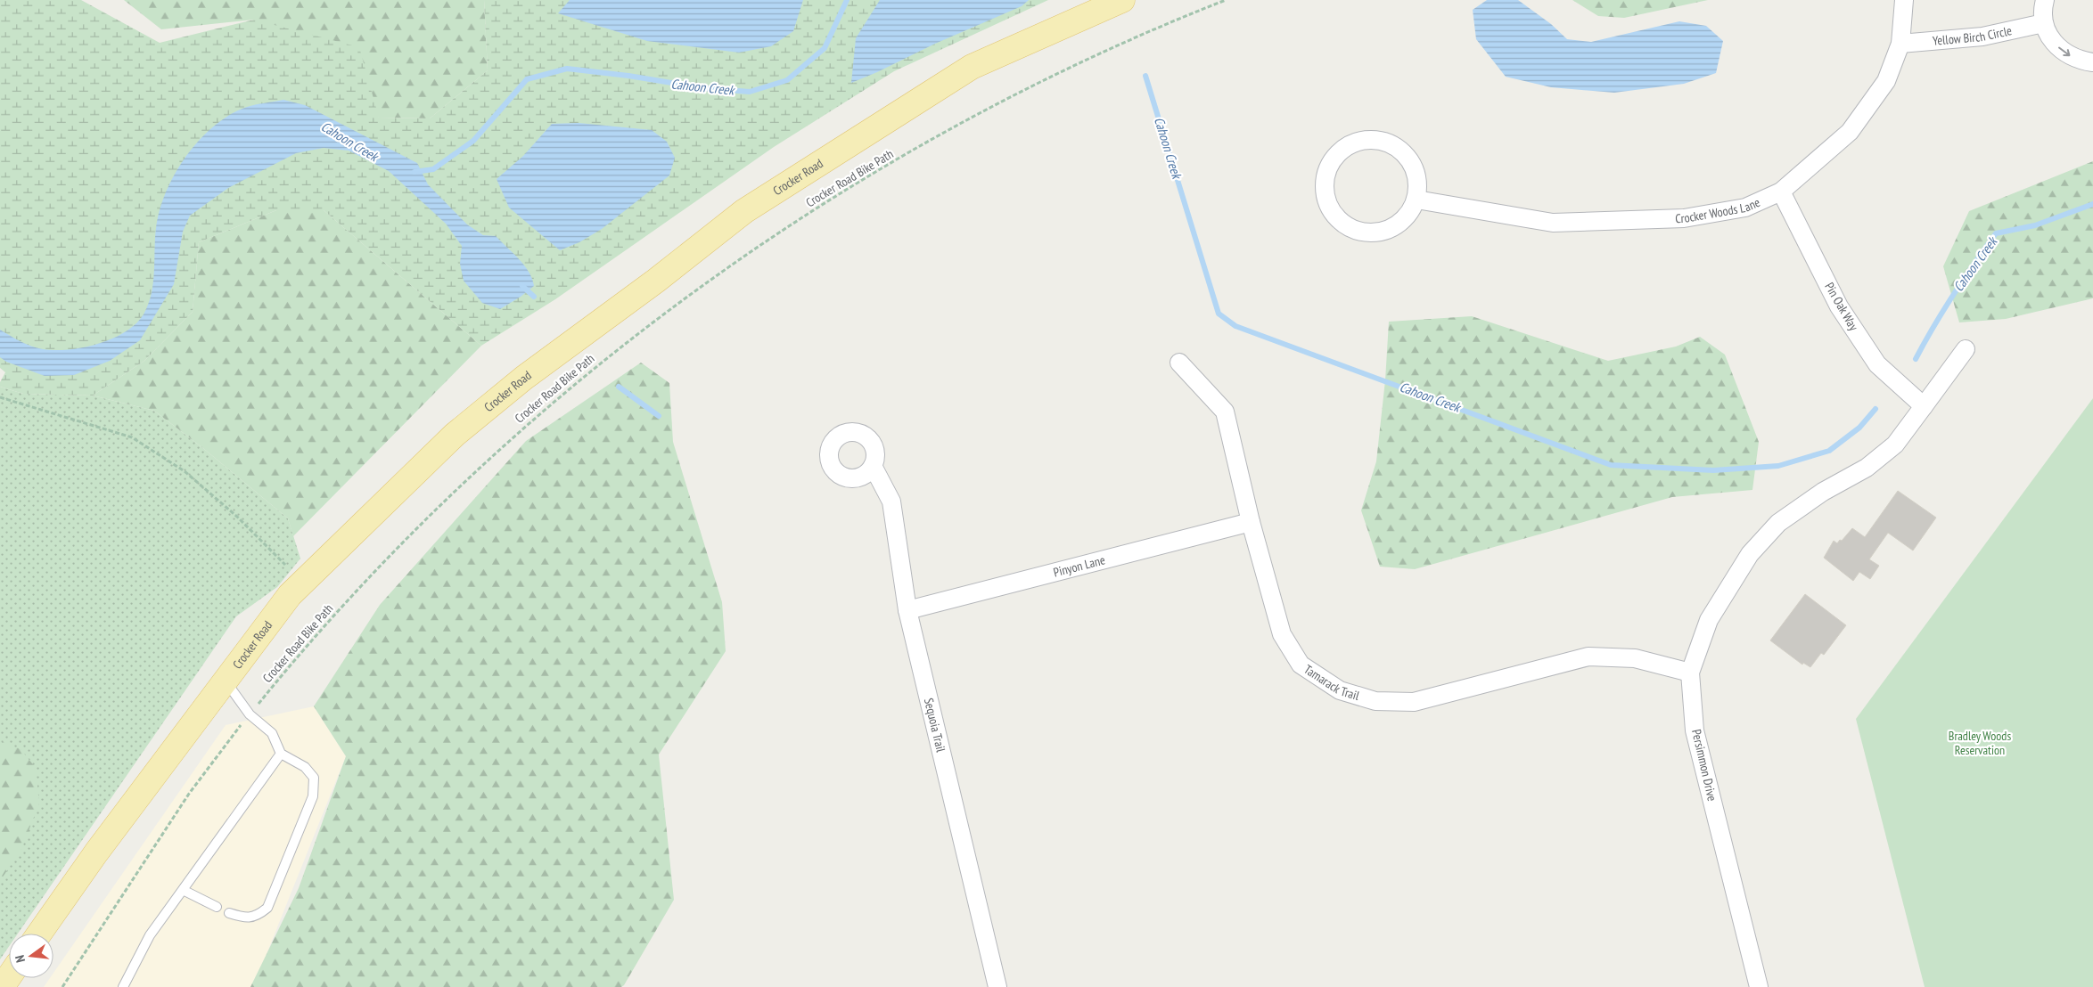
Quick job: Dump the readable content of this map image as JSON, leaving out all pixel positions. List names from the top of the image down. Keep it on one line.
{"streets":{"main road":["Crocker Road"],"street":["Yellow Birch Circle","Crocker Woods Lane","Pin Oak Way","Pinyon Lane","Tamarack Trail","Sequoia Trail","Persimmon Drive"],"path":["Crocker Road Bike Path"]},"crossings":[["Yellow Birch Circle","Crocker Woods Lane"],["Crocker Woods Lane","Pin Oak Way"],["Pin Oak Way","Persimmon Drive"],["Pinyon Lane","Tamarack Trail"],["Pinyon Lane","Sequoia Trail"],["Tamarack Trail","Persimmon Drive"]],"water":["Cahoon Creek"],"parks":["Bradley Woods Reservation"],"north":"left"}
